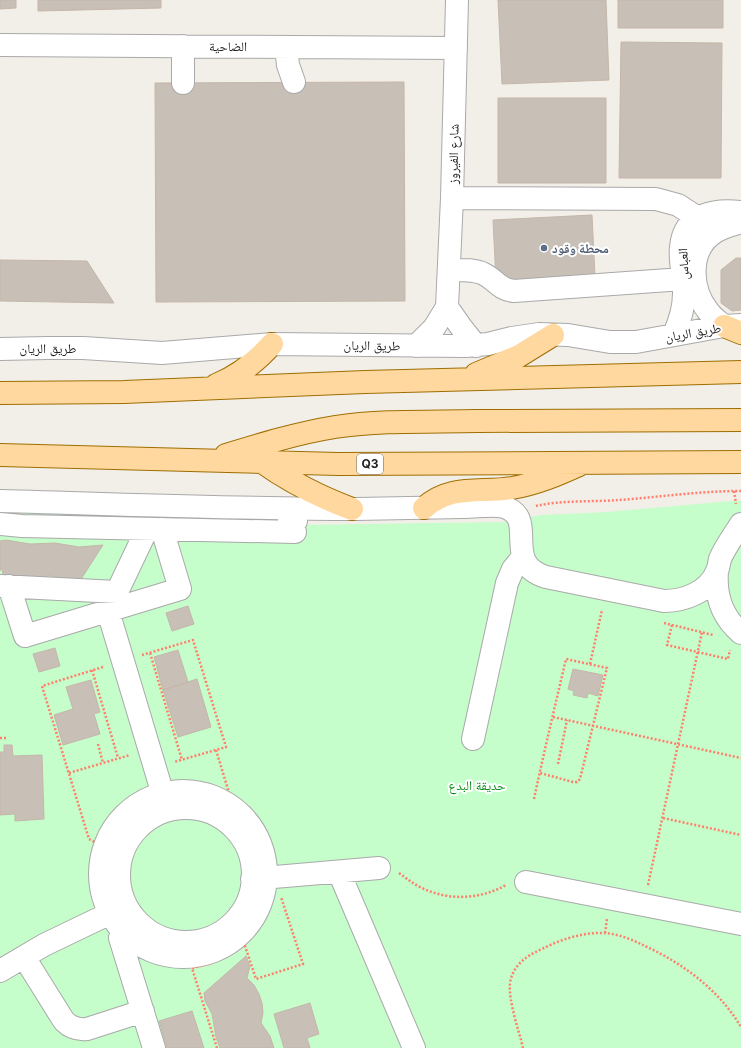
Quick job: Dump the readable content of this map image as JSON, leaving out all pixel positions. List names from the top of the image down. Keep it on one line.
{"streets":{"main road":["Q3"],"street":["الضاحية","شارع الفيروز","العباس","طريق الريان"]},"crossings":[["الضاحية","شارع الفيروز"],["شارع الفيروز","طريق الريان"],["العباس","طريق الريان"]],"parks":["حديقة البدع"],"places":["محطة وقود"]}
